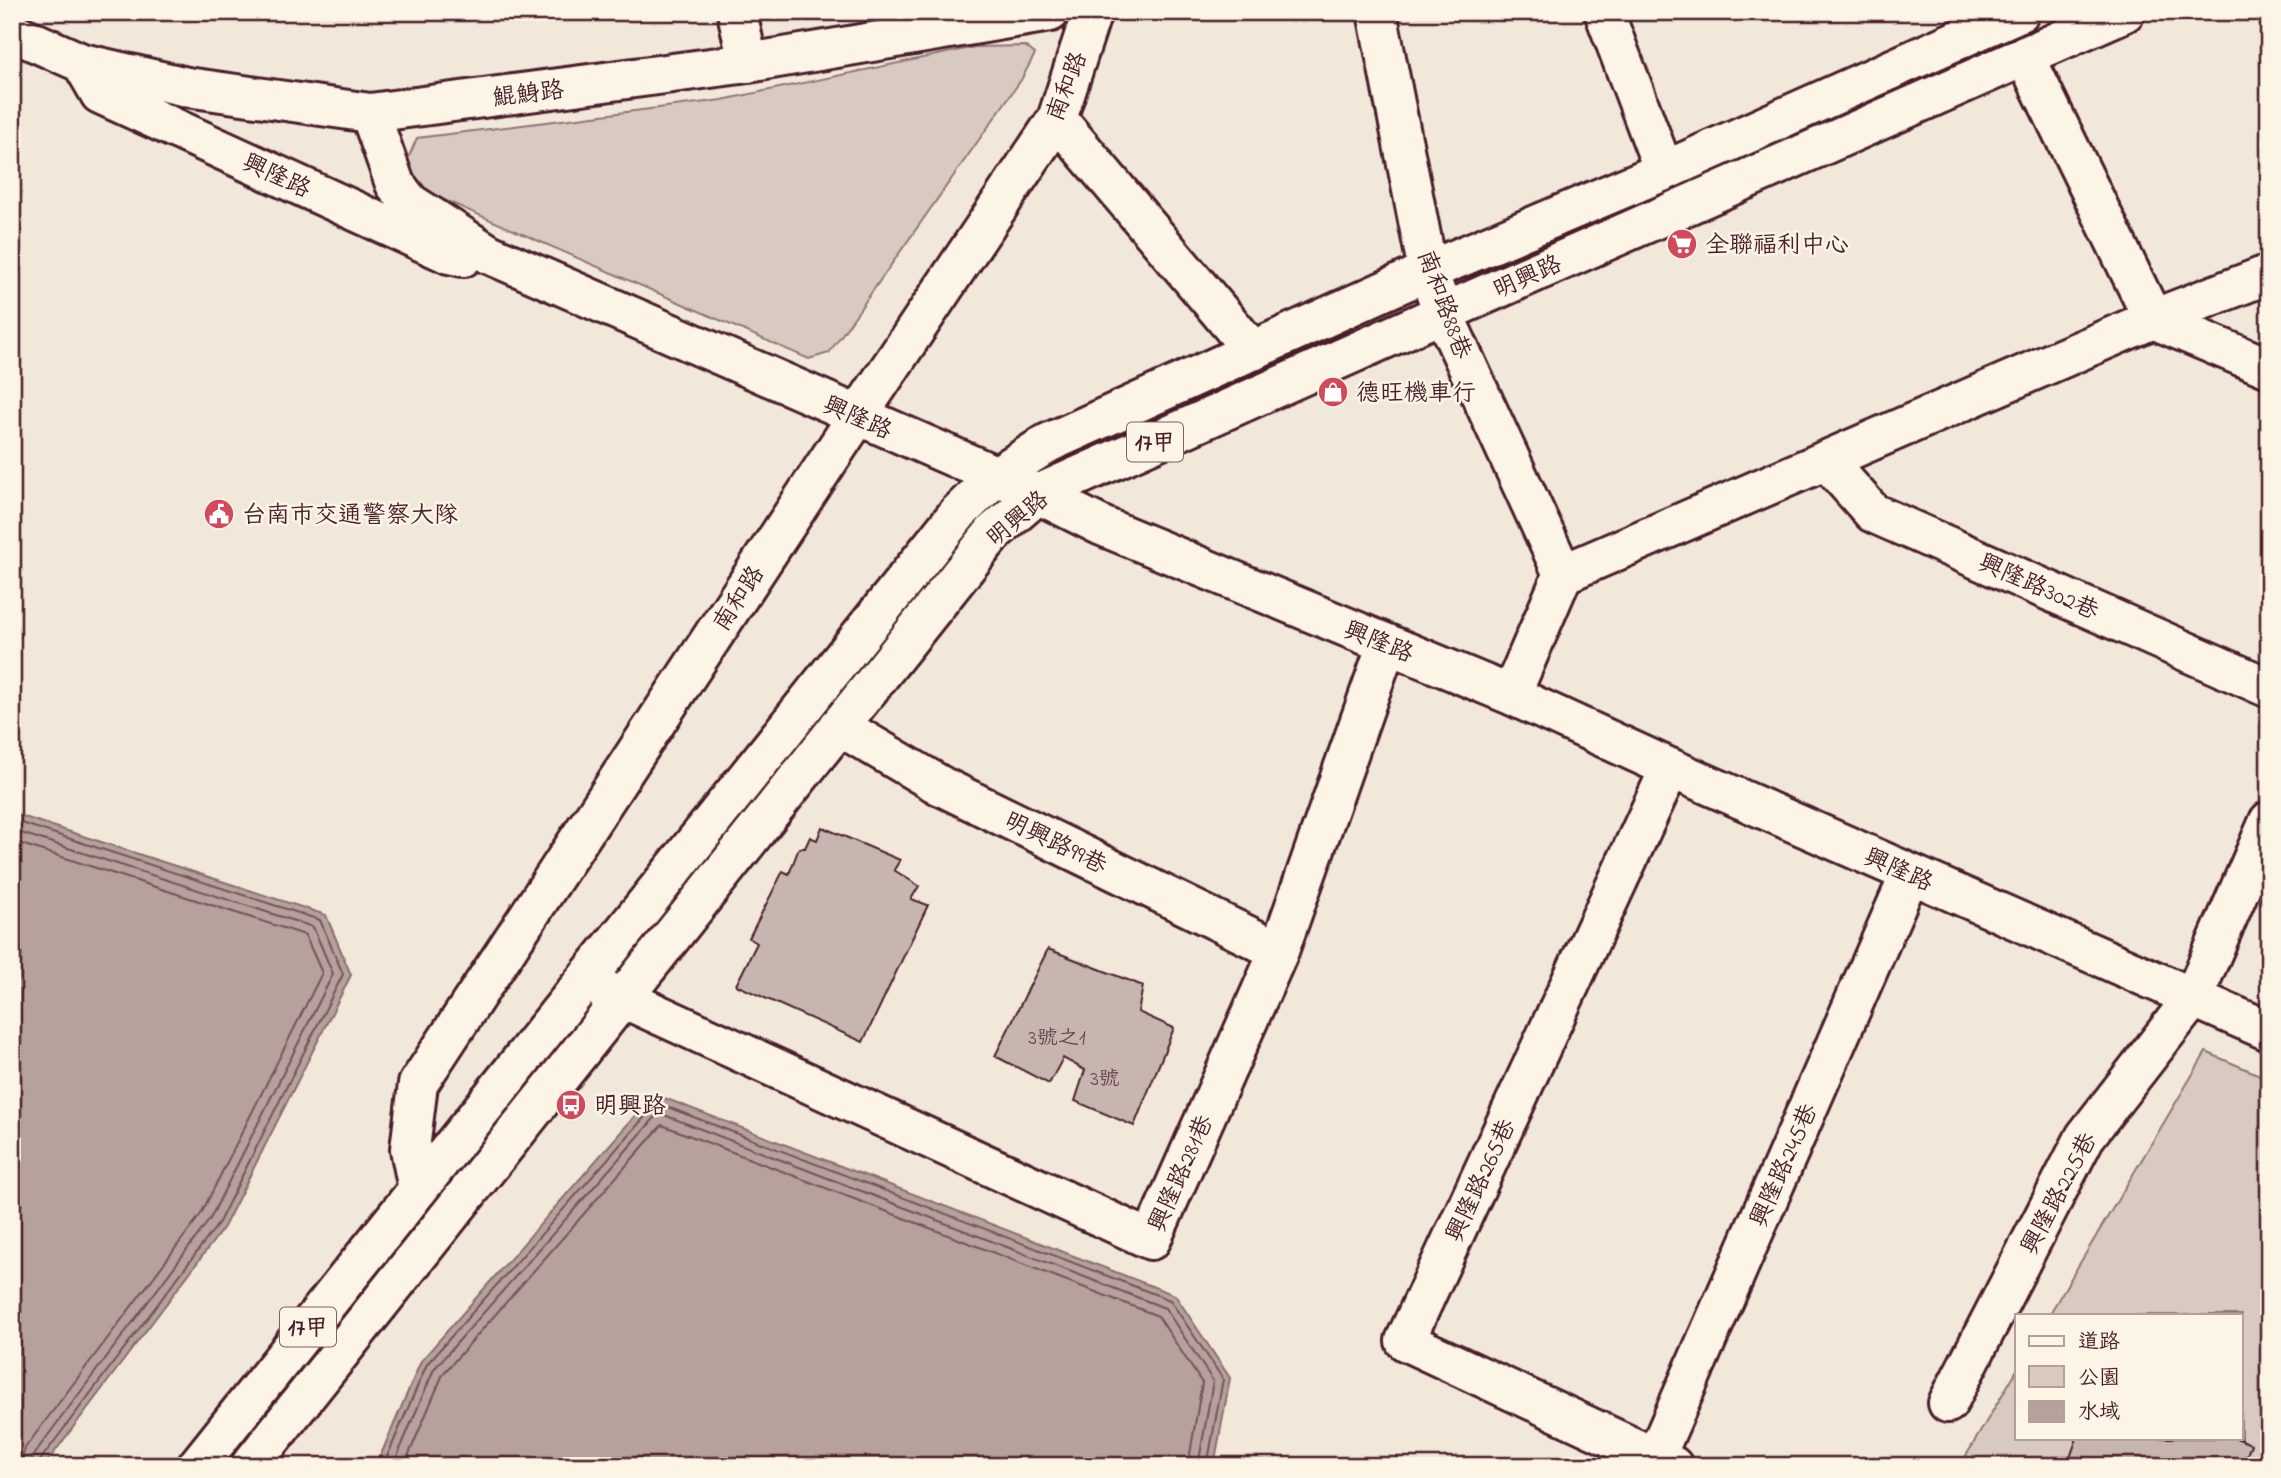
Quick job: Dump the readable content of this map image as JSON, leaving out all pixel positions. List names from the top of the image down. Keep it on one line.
{"streets":{"street":["南和路","鯤鯓路","興隆路","明興路","南和路88巷","17甲","興隆路302巷","明興路99巷","興隆路245巷","興隆路281巷","興隆路265巷","興隆路225巷"]},"crossings":[["南和路","興隆路"],["南和路","明興路"],["鯤鯓路","興隆路"],["興隆路","明興路"],["興隆路","興隆路245巷"],["興隆路","興隆路281巷"],["興隆路","興隆路265巷"],["興隆路","興隆路225巷"],["明興路","南和路88巷"],["明興路","明興路99巷"],["明興路","興隆路281巷"],["明興路99巷","興隆路281巷"],["興隆路245巷","興隆路265巷"]],"places":{"supermarket":["全聯福利中心"],"shop":["德旺機車行"],"public building":["台南市交通警察大隊"],"bus stop":["明興路"]},"house_numbers":["3號之1","3號"],"legend":["道路","公園","水域"]}
